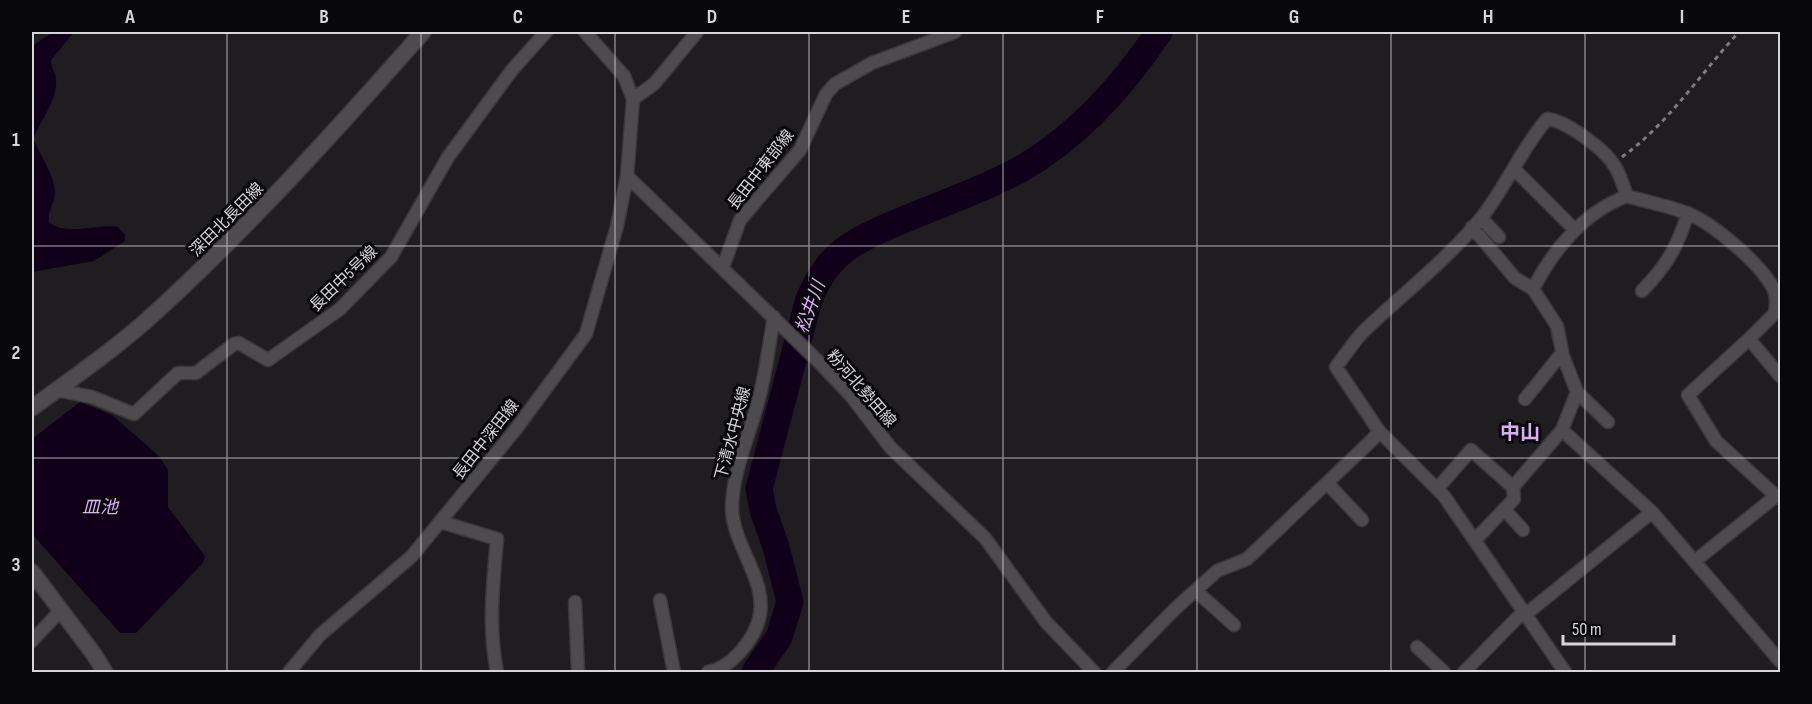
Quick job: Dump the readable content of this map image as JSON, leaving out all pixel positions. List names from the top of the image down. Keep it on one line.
{"streets":{"street":["長田中東部線","深田北長田線","長田中5号線","粉河北勢田線","下清水中央線","長田中深田線"]},"crossings":[["長田中東部線","粉河北勢田線"],["深田北長田線","長田中5号線"],["粉河北勢田線","下清水中央線"],["粉河北勢田線","長田中深田線"]],"districts":["中山"],"water":["松井川","皿池"],"scale_bar":"50 m","grid":{"columns":["A","B","C","D","E","F","G","H","I"],"rows":["1","2","3"]}}
